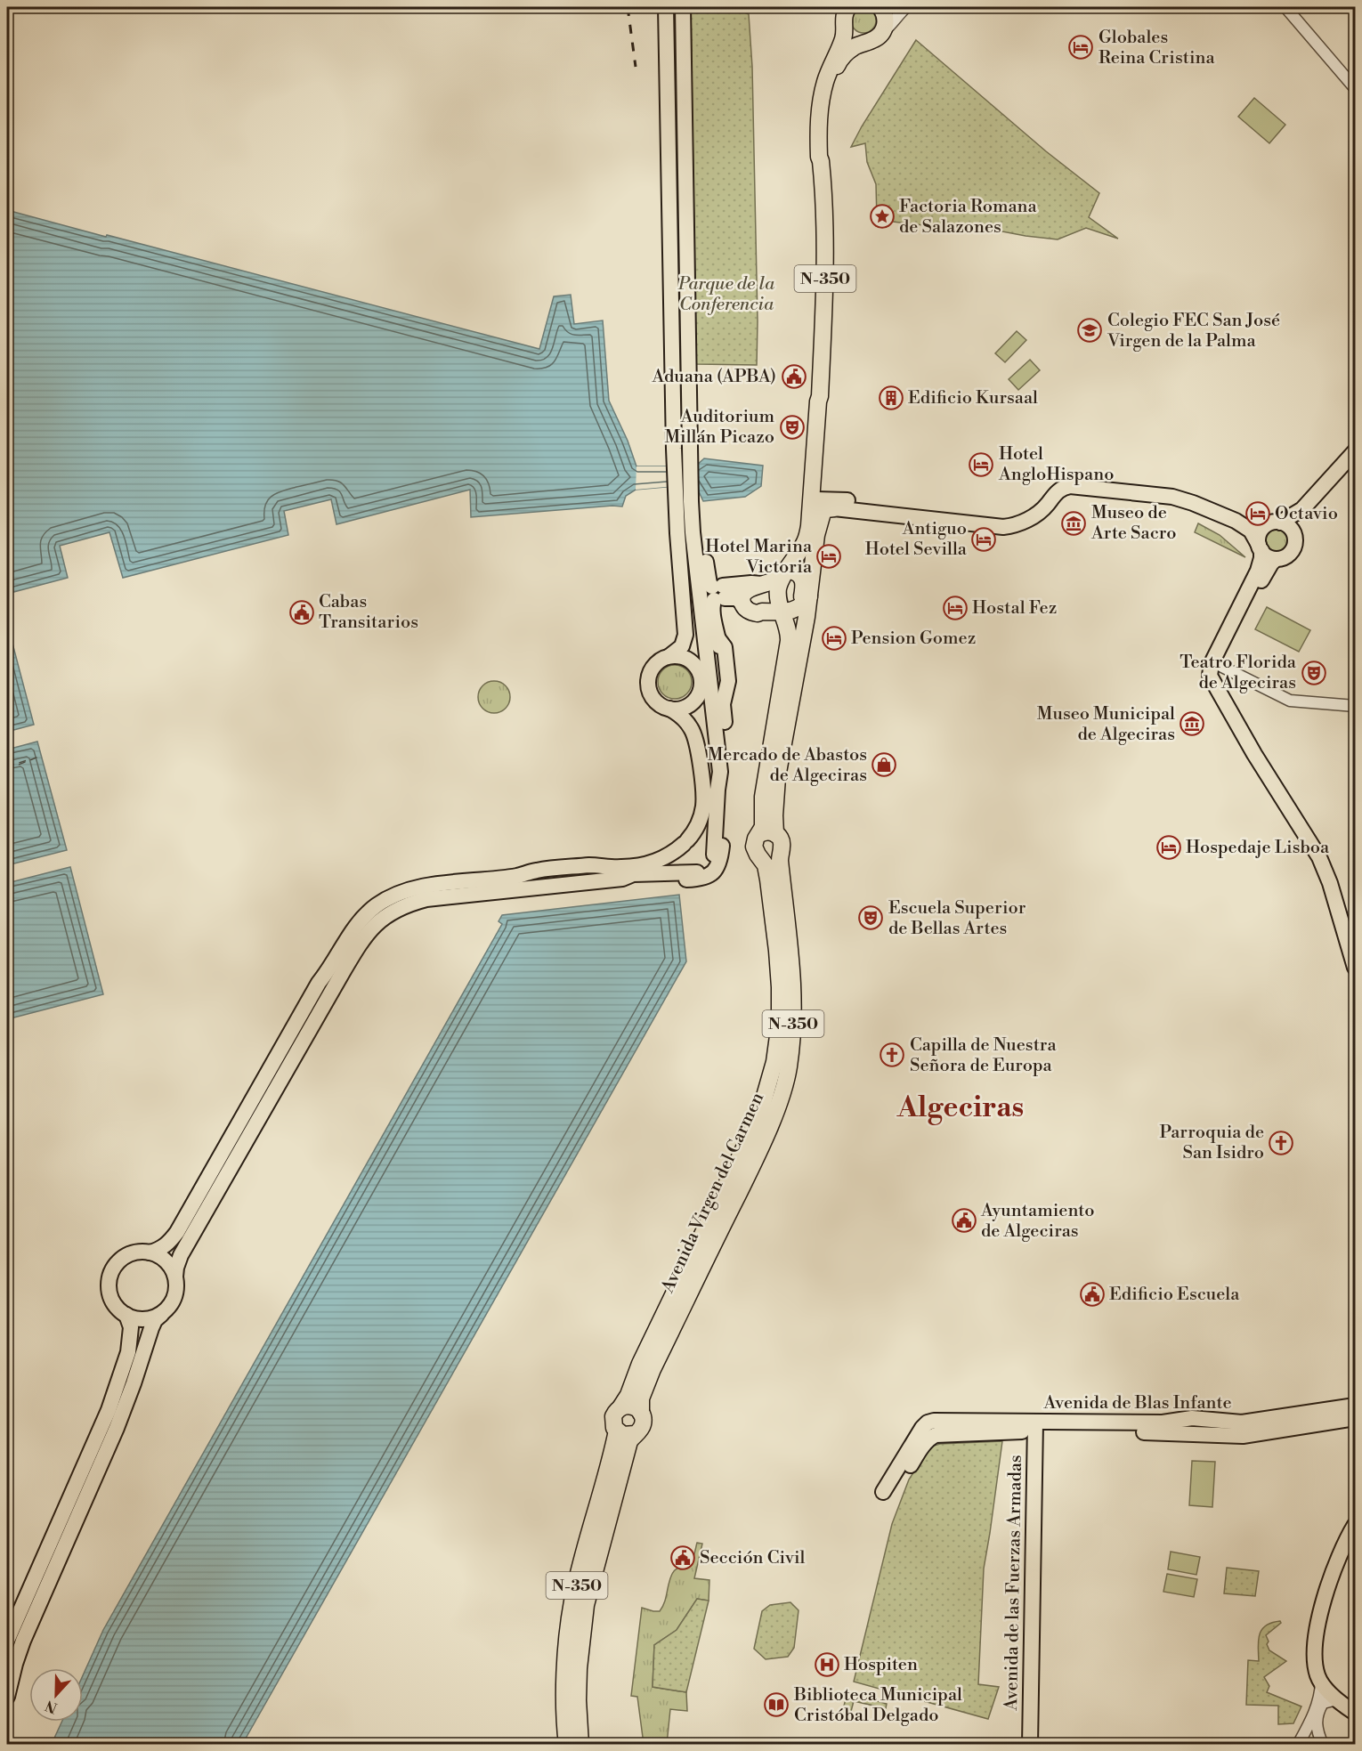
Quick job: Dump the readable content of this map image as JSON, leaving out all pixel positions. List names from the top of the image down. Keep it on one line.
{"streets":{"highway":["N-350","Avenida Virgen del Carmen"],"main road":["Avenida de Blas Infante","Avenida de las Fuerzas Armadas"]},"crossings":[["N-350","Avenida Virgen del Carmen"],["Avenida de Blas Infante","Avenida de las Fuerzas Armadas"]],"districts":["Algeciras"],"parks":["Parque de la Conferencia"],"places":{"hotel":["Globales Reina Cristina","Hotel AngloHispano","Octavio","Antiguo Hotel Sevilla","Hotel Marina Victoria","Hostal Fez","Pension Gomez","Hospedaje Lisboa"],"place":["Factoria Romana de Salazones"],"school or university":["Colegio FEC San José Virgen de la Palma"],"public building":["Aduana (APBA)","Cabas Transitarios","Ayuntamiento de Algeciras","Edificio Escuela","Sección Civil"],"building":["Edificio Kursaal"],"theatre":["Auditorium Millán Picazo","Teatro Florida de Algeciras","Escuela Superior de Bellas Artes"],"museum":["Museo de Arte Sacro","Museo Municipal de Algeciras"],"shop":["Mercado de Abastos de Algeciras"],"church":["Capilla de Nuestra Señora de Europa","Parroquia de San Isidro"],"hospital":["Hospiten"],"library":["Biblioteca Municipal Cristóbal Delgado"]},"north":"bottom"}
